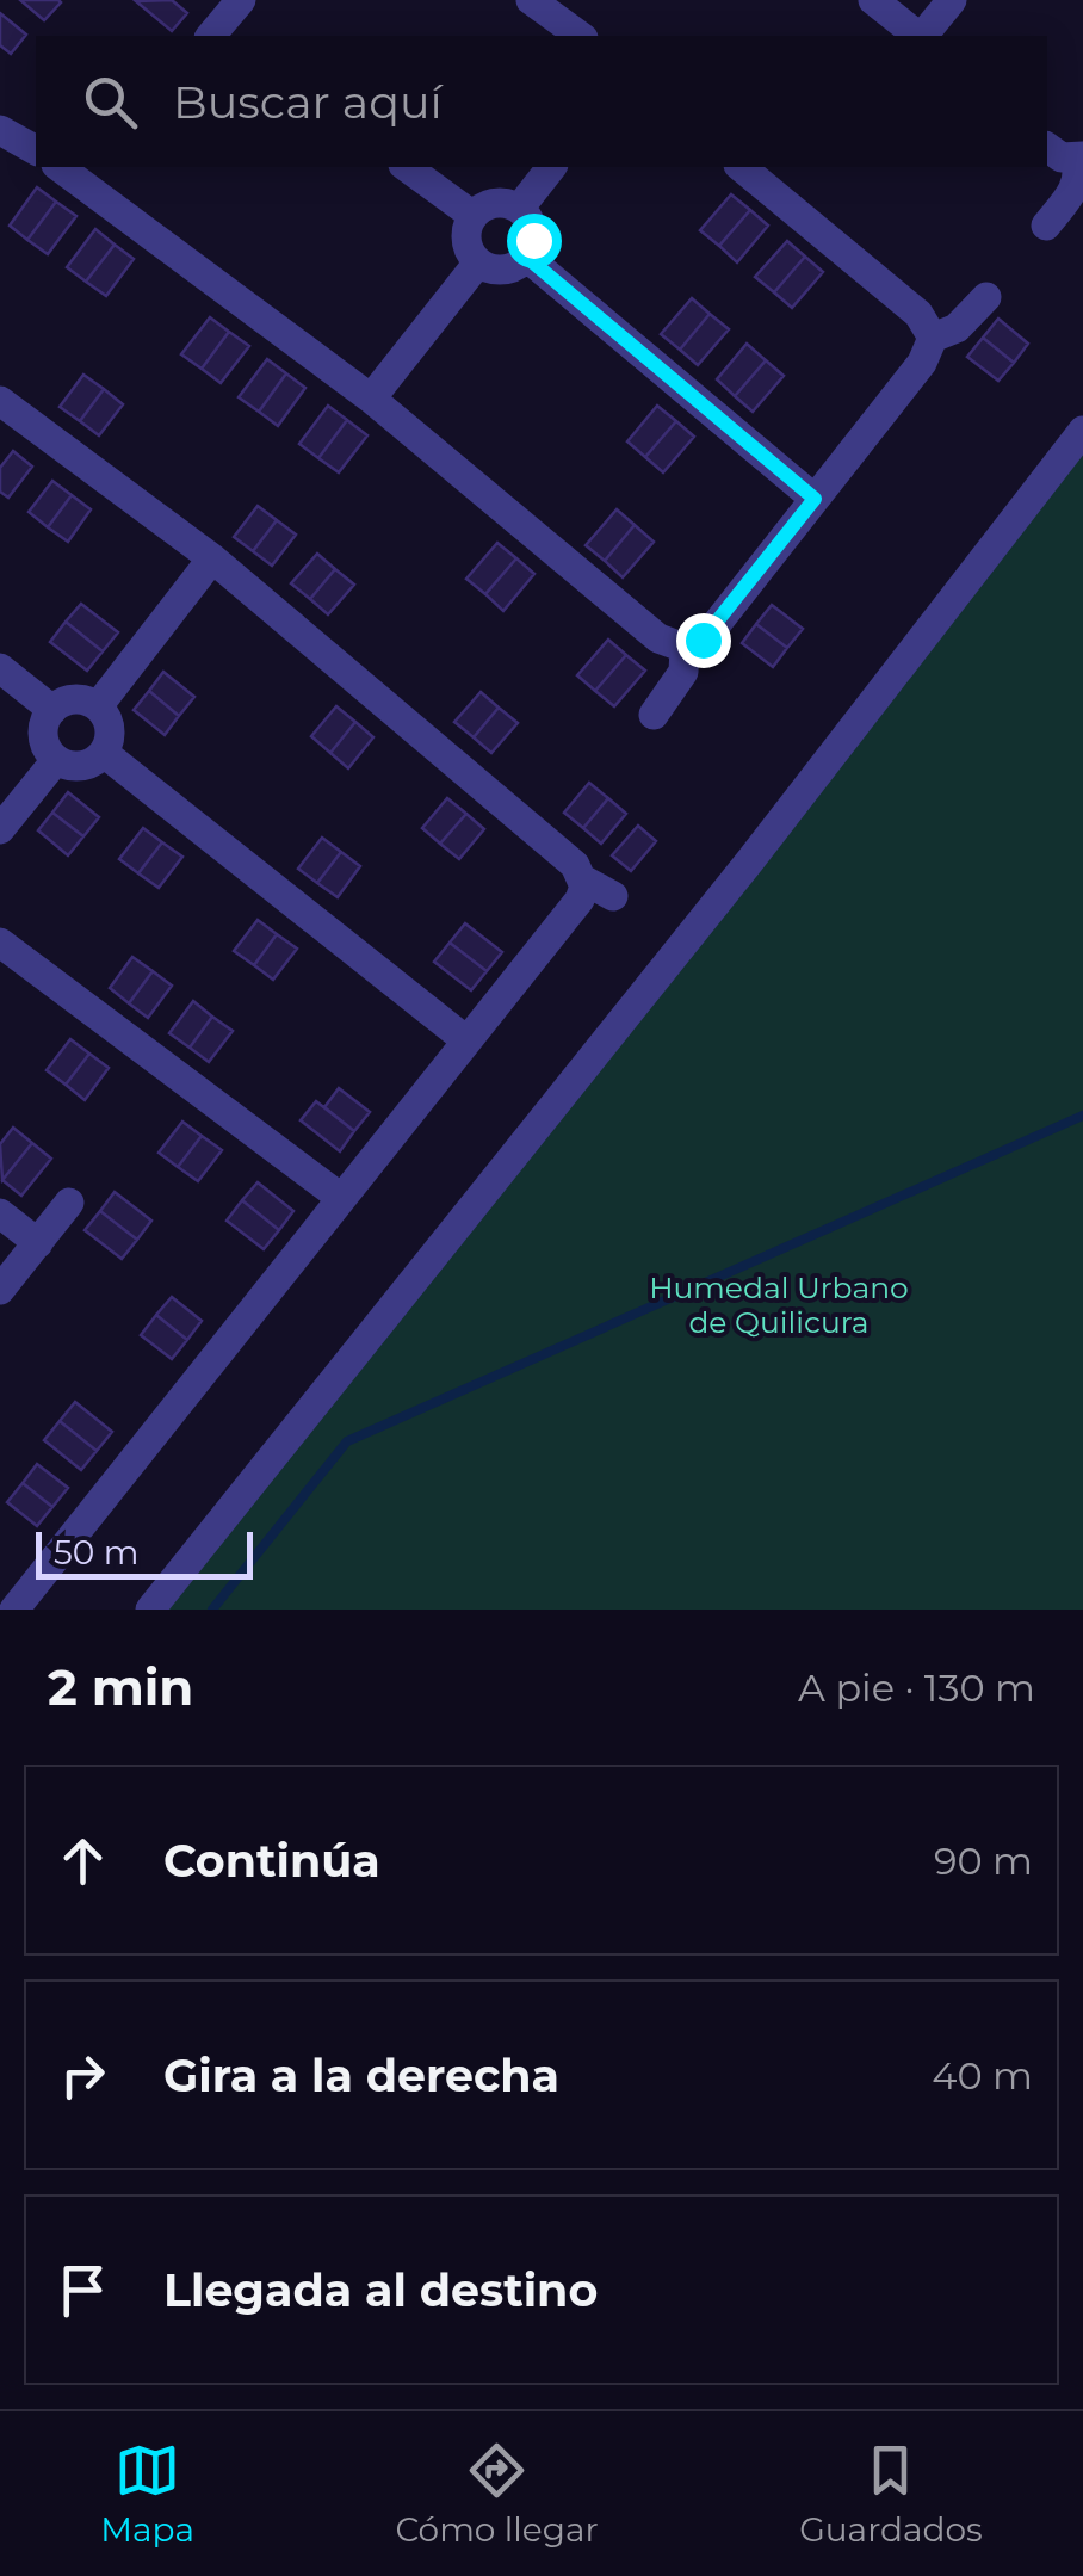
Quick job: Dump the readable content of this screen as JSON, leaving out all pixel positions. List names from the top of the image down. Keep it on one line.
{"parks":["Humedal Urbano de Quilicura"],"scale_bar":"50 m","page":{"search":"Buscar aquí","scale":"50 m","heading":["2 min","A pie · 130 m"],"list":[["Continúa","90 m"],["Gira a la derecha","40 m"],"Llegada al destino"],"nav":["Mapa","Cómo llegar","Guardados"]}}
